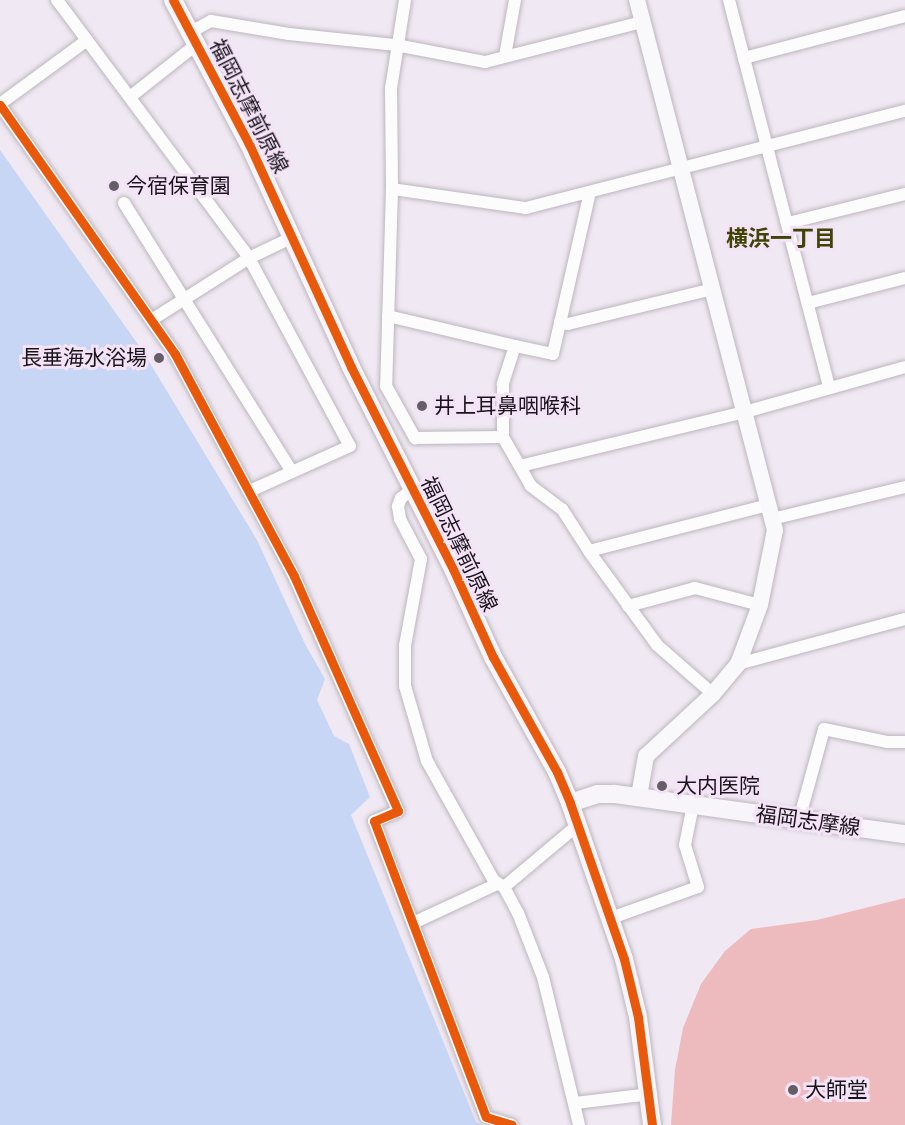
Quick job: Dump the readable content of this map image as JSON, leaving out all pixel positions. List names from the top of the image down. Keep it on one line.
{"streets":{"main road":["福岡志摩前原線","福岡志摩線"]},"crossings":[["福岡志摩前原線","福岡志摩線"]],"districts":["横浜一丁目"],"places":["今宿保育園","長垂海水浴場","井上耳鼻咽喉科","大内医院","大師堂"]}
